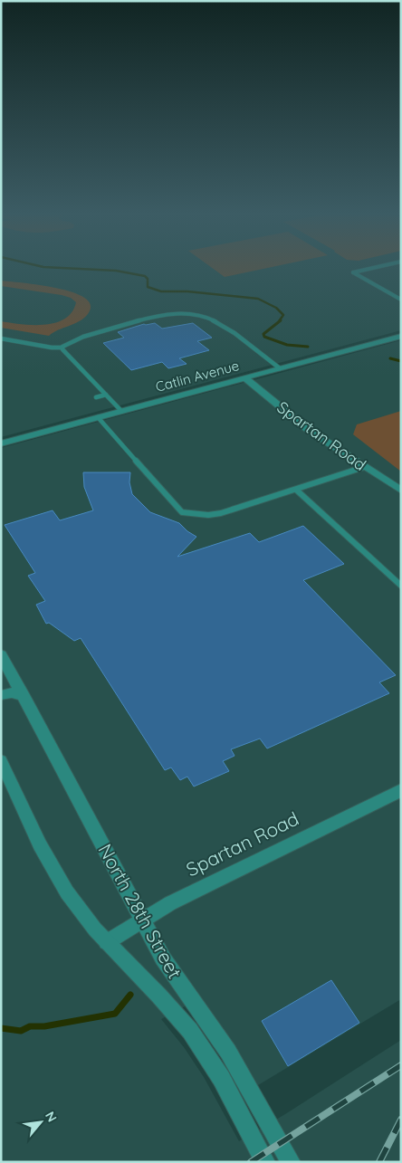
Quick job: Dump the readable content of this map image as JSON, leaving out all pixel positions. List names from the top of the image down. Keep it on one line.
{"streets":{"street":["Catlin Avenue","Spartan Road","North 28th Street"]},"crossings":[["Catlin Avenue","Spartan Road"],["Spartan Road","North 28th Street"]],"north":"top right"}
